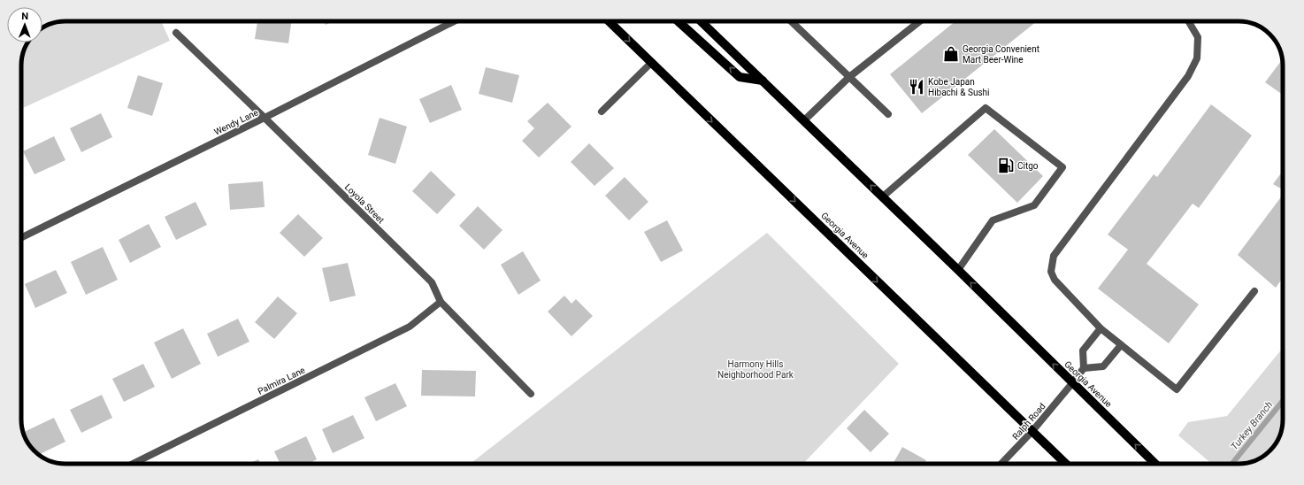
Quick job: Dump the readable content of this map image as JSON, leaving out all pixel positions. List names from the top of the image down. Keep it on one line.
{"streets":{"main road":["Georgia Avenue"],"street":["Wendy Lane","Loyola Street","Palmira Lane","Ralph Road"]},"crossings":[["Wendy Lane","Loyola Street"],["Loyola Street","Palmira Lane"],["Georgia Avenue","Ralph Road"]],"water":["Turkey Branch"],"parks":["Harmony Hills Neighborhood Park"],"places":{"shop":["Georgia Convenient Mart Beer-Wine"],"restaurant":["Kobe Japan Hibachi & Sushi"],"fuel station":["Citgo"]},"north":"top"}
